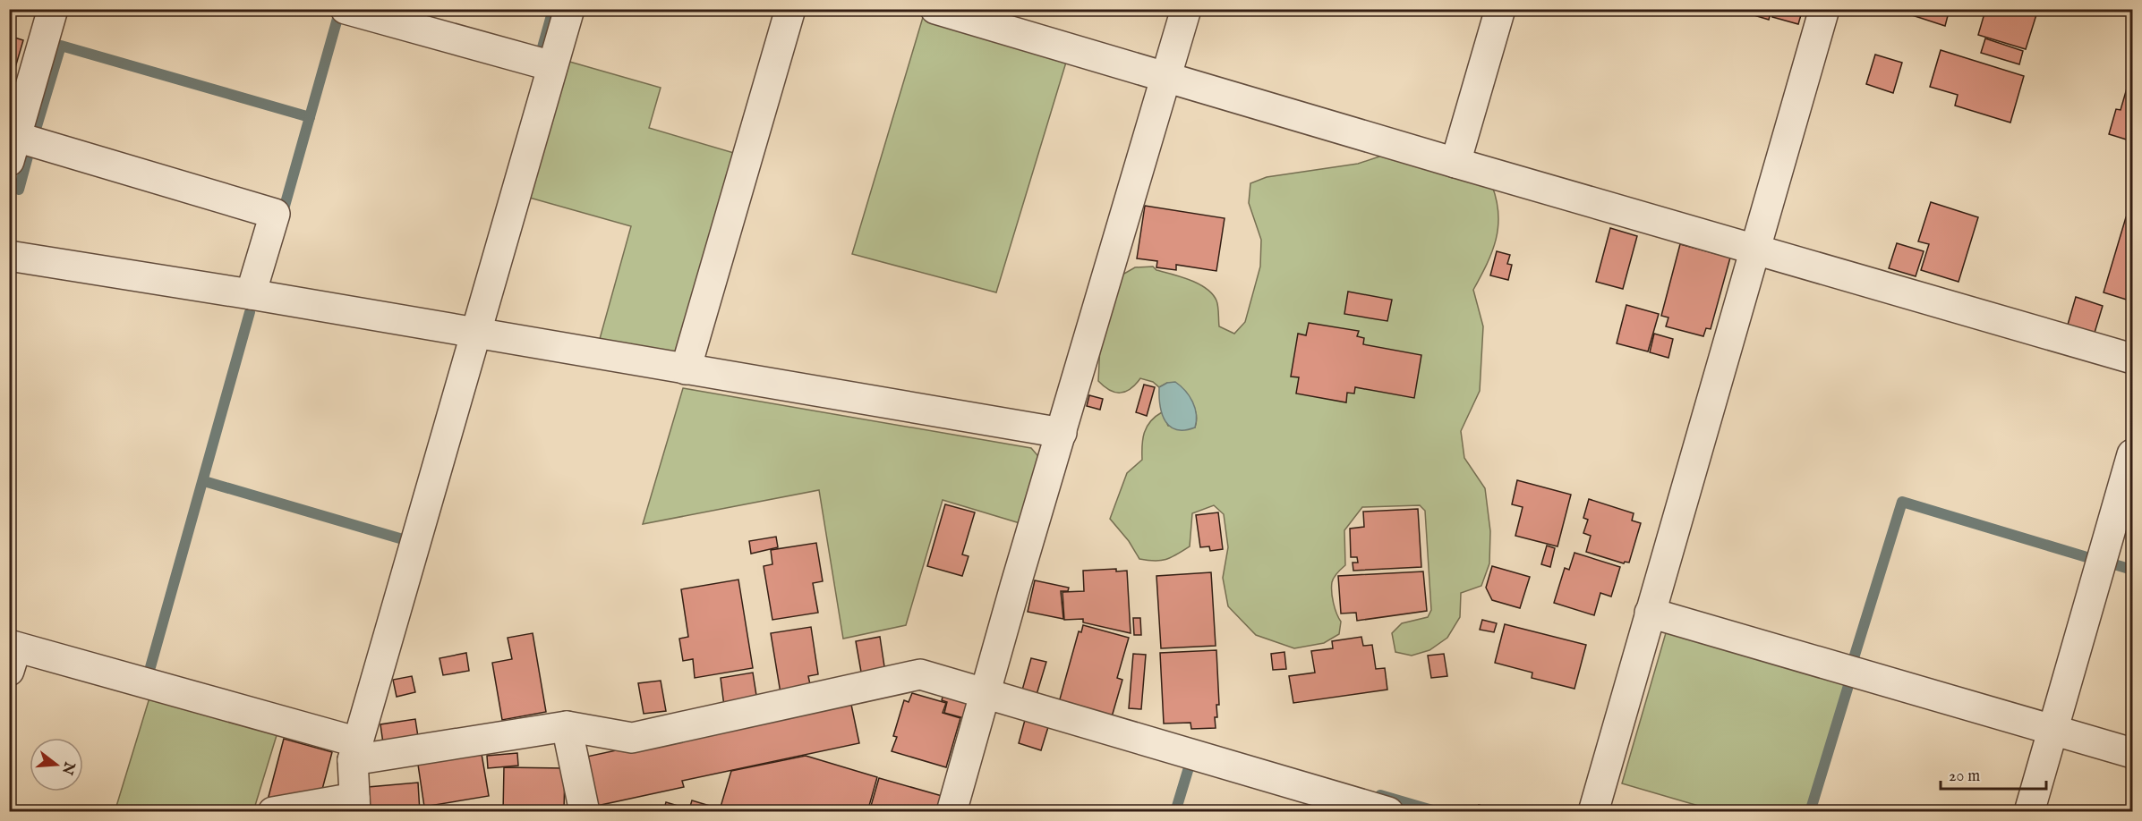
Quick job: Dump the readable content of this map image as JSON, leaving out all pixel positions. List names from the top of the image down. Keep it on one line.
{"scale_bar":"20 m","north":"right"}
